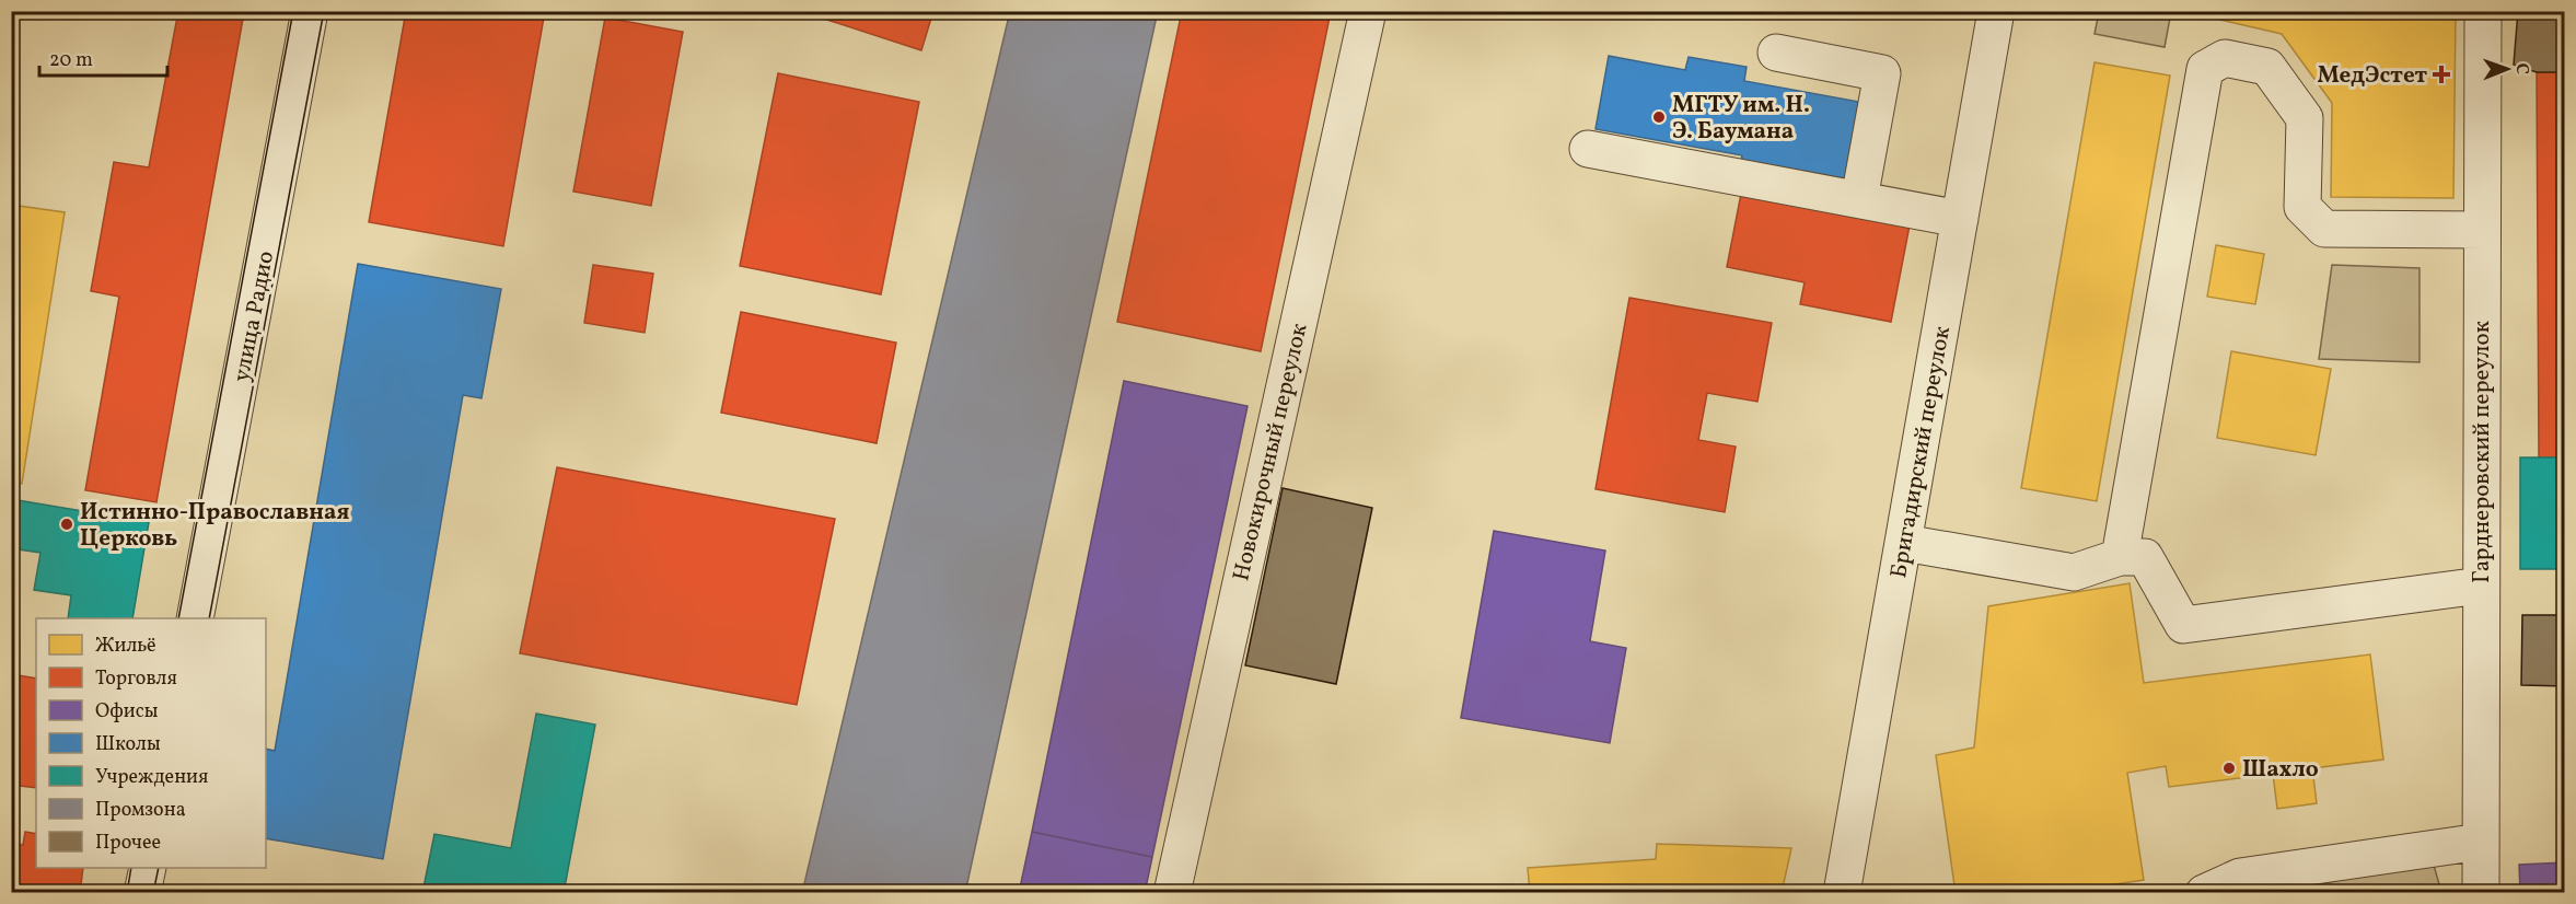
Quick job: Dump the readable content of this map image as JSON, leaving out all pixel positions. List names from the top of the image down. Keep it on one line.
{"streets":{"street":["улица Радио","Новокирочный переулок","Бригадирский переулок","Гарднеровский переулок"]},"places":{"health":["МедЭстет"],"other":["МГТУ им. Н. Э. Баумана","Истинно-Православная Церковь","Шахло"]},"legend":["Жильё","Торговля","Офисы","Школы","Учреждения","Промзона","Прочее"],"scale_bar":"20 m","north":"right"}
